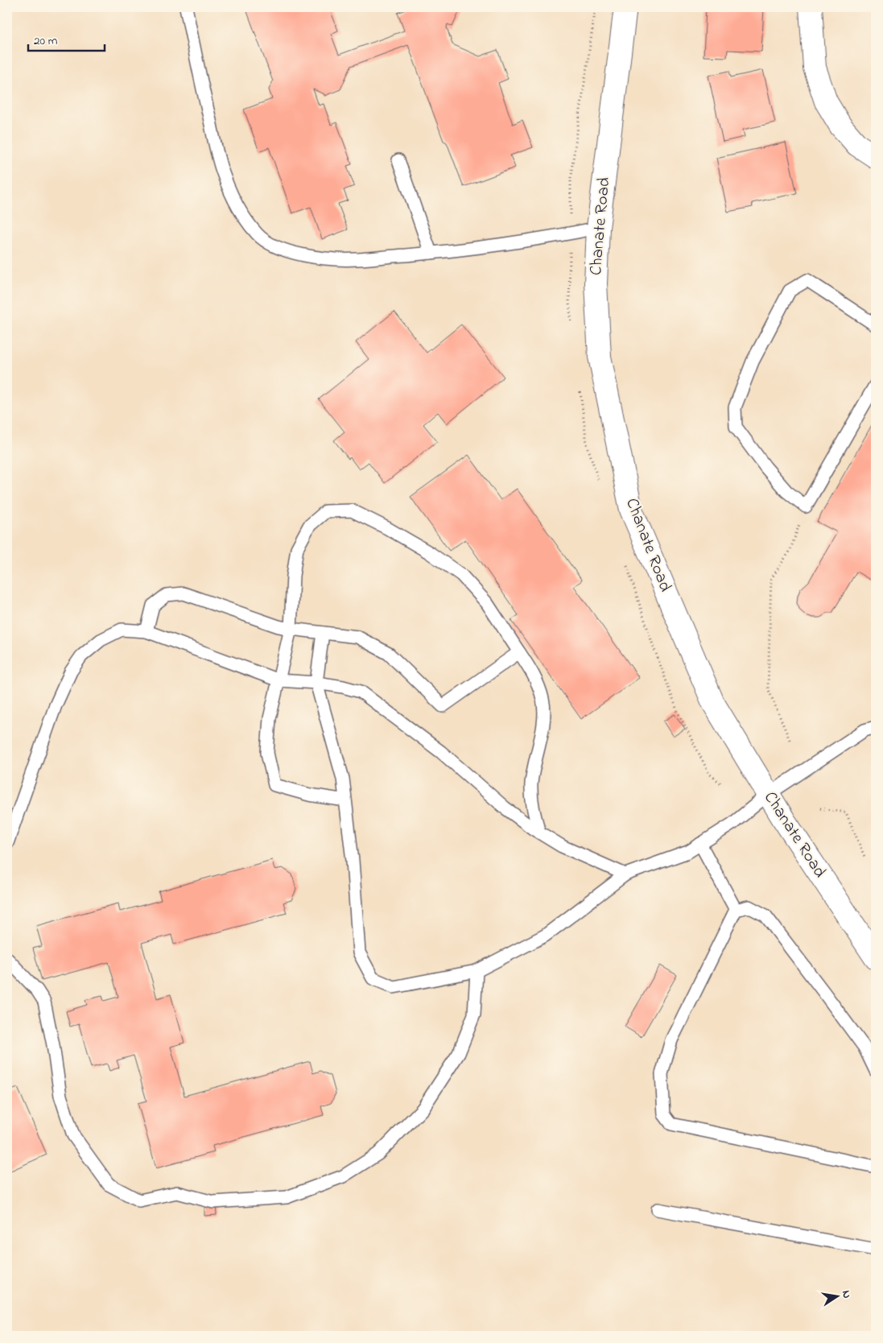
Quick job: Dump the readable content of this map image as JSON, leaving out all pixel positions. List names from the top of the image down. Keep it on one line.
{"streets":{"street":["Chanate Road"]},"scale_bar":"20 m","north":"right"}
